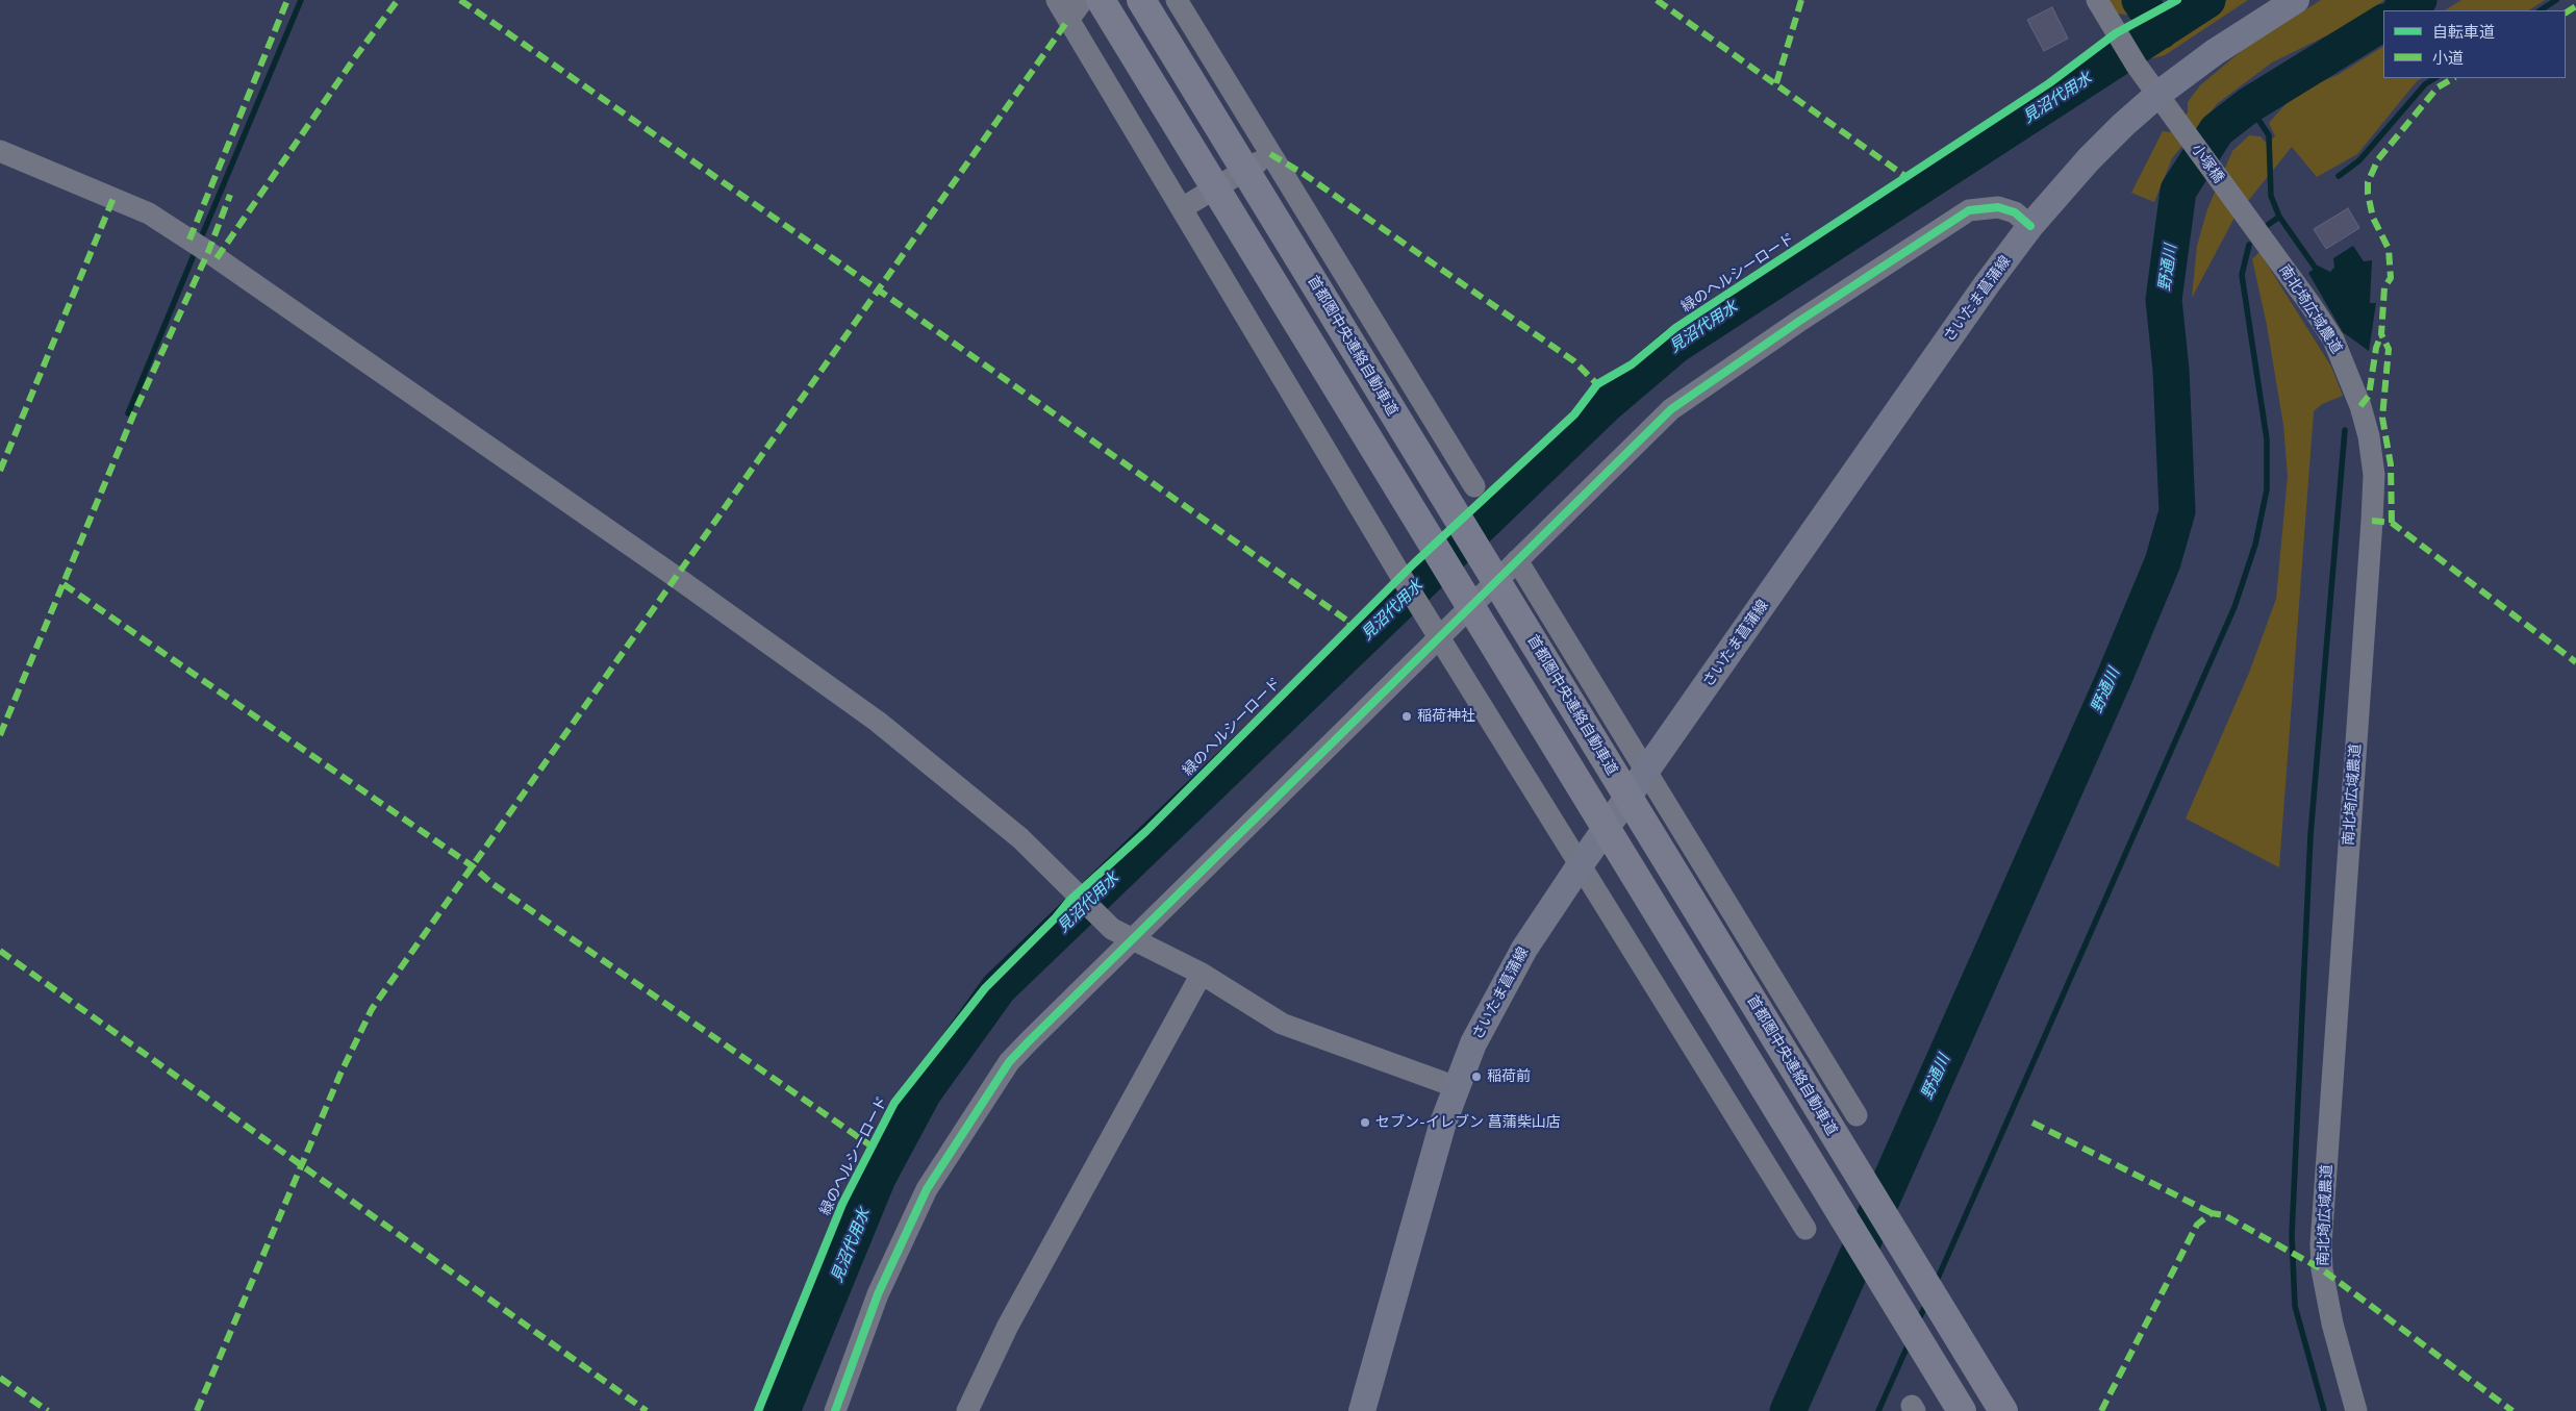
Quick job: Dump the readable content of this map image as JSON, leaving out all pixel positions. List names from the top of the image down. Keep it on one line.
{"streets":{"highway":["首都圏中央連絡自動車道"],"main road":["さいたま菖蒲線"],"street":["小塚橋","南北埼広域農道"],"cycle path":["緑のヘルシーロード"]},"crossings":[["小塚橋","さいたま菖蒲線"],["小塚橋","南北埼広域農道"]],"water":["見沼代用水","野通川"],"places":["稲荷神社","稲荷前","セブン-イレブン 菖蒲柴山店"],"legend":["自転車道","小道"]}
